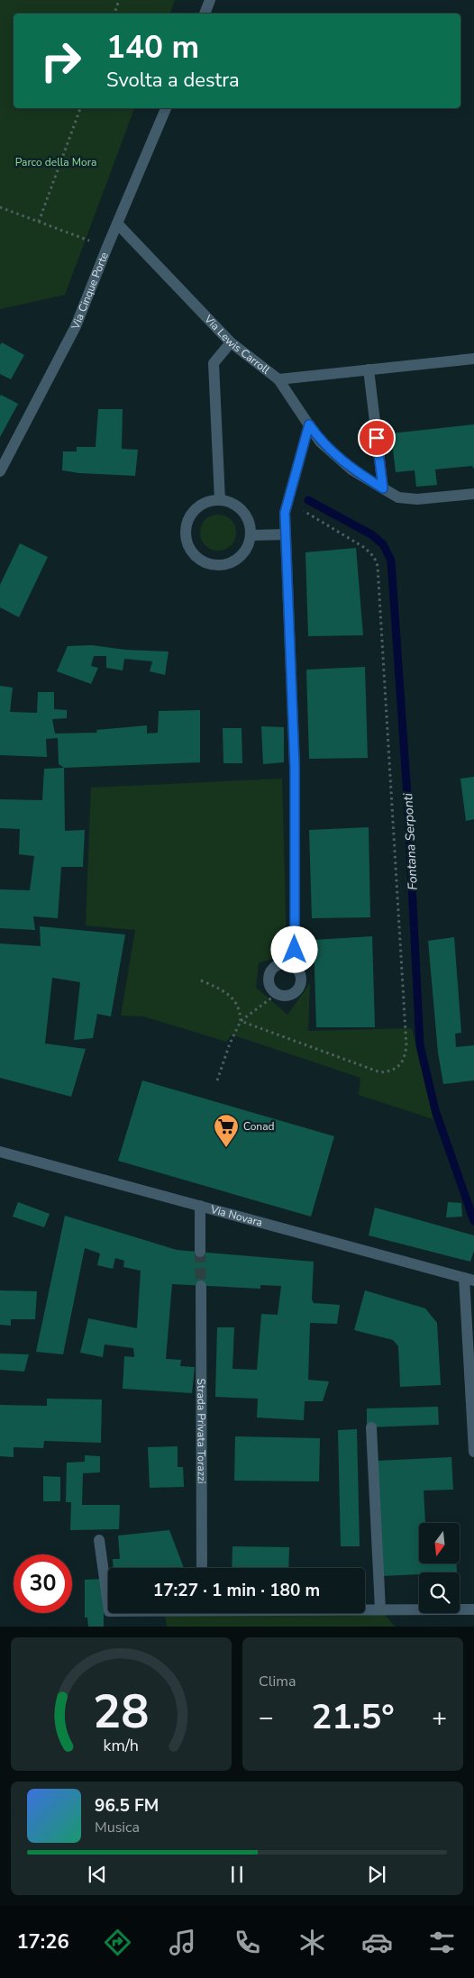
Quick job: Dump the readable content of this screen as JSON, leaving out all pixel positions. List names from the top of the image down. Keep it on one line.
{"streets":{"street":["Via Cinque Porte","Via Lewis Carroll","Via Novara","Strada Privata Torazzi"]},"crossings":[["Via Cinque Porte","Via Lewis Carroll"]],"water":["Fontana Serponti"],"parks":["Parco della Mora"],"places":{"supermarket":["Conad"]},"north":"bottom","page":{"turn":["140 m","Svolta a destra"],"limit":"30","trip":"17:27 · 1 min · 180 m","tile":"Clima","heat":["−","21.5°","+"],"song":["96.5 FM","Musica"],"tabs":"17:26","gauge":["28","km/h"]}}
